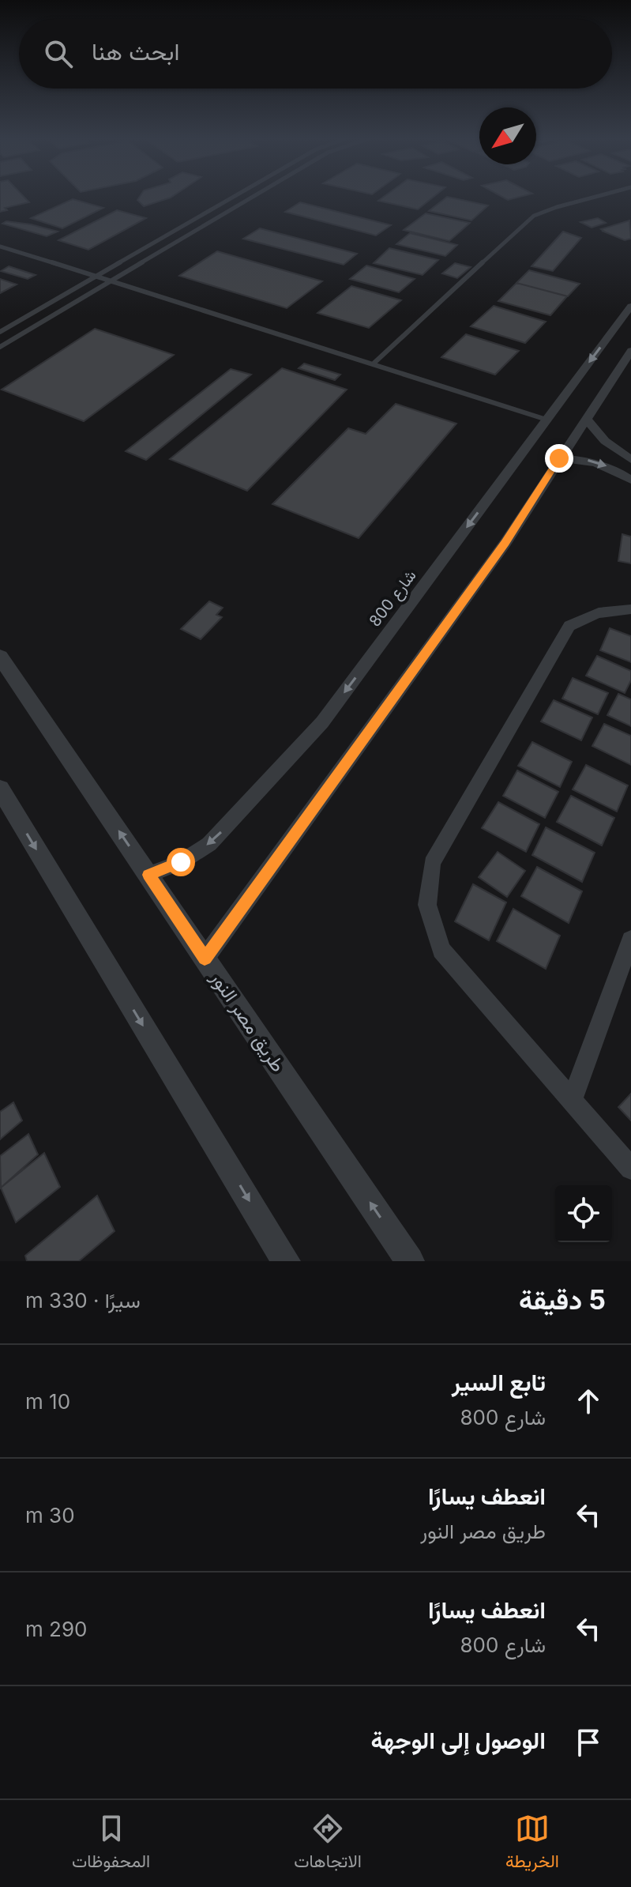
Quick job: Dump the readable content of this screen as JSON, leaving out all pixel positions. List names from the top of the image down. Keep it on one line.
{"streets":{"street":["شارع 800","طريق مصر النور"]},"crossings":[["شارع 800","طريق مصر النور"]],"north":"bottom left","page":{"search":"ابحث هنا","heading":["5 دقيقة","سيرًا · 330 m"],"list":[["تابع السير","شارع 800","10 m"],["انعطف يسارًا","طريق مصر النور","30 m"],["انعطف يسارًا","شارع 800","290 m"],"الوصول إلى الوجهة"],"nav":["الخريطة","الاتجاهات","المحفوظات"]}}
